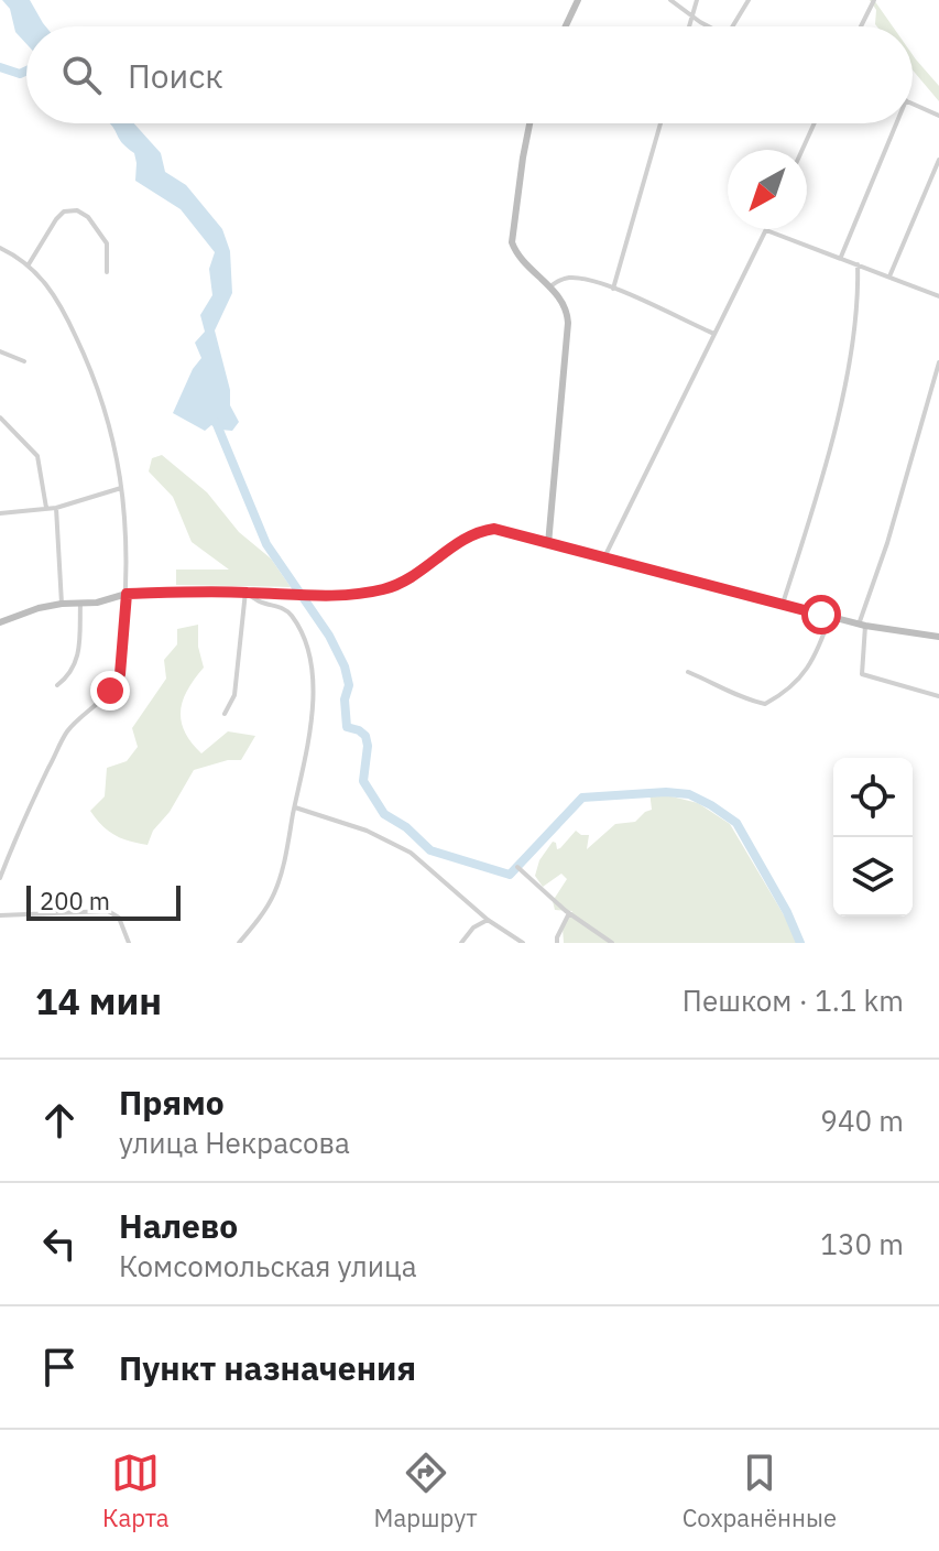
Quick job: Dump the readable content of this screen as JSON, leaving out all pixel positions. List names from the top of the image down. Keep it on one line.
{"scale_bar":"200 m","north":"bottom left","page":{"search":"Поиск","scale":"200 m","heading":["14 мин","Пешком · 1.1 km"],"list":[["Прямо","улица Некрасова","940 m"],["Налево","Комсомольская улица","130 m"],"Пункт назначения"],"nav":["Карта","Маршрут","Сохранённые"]}}
